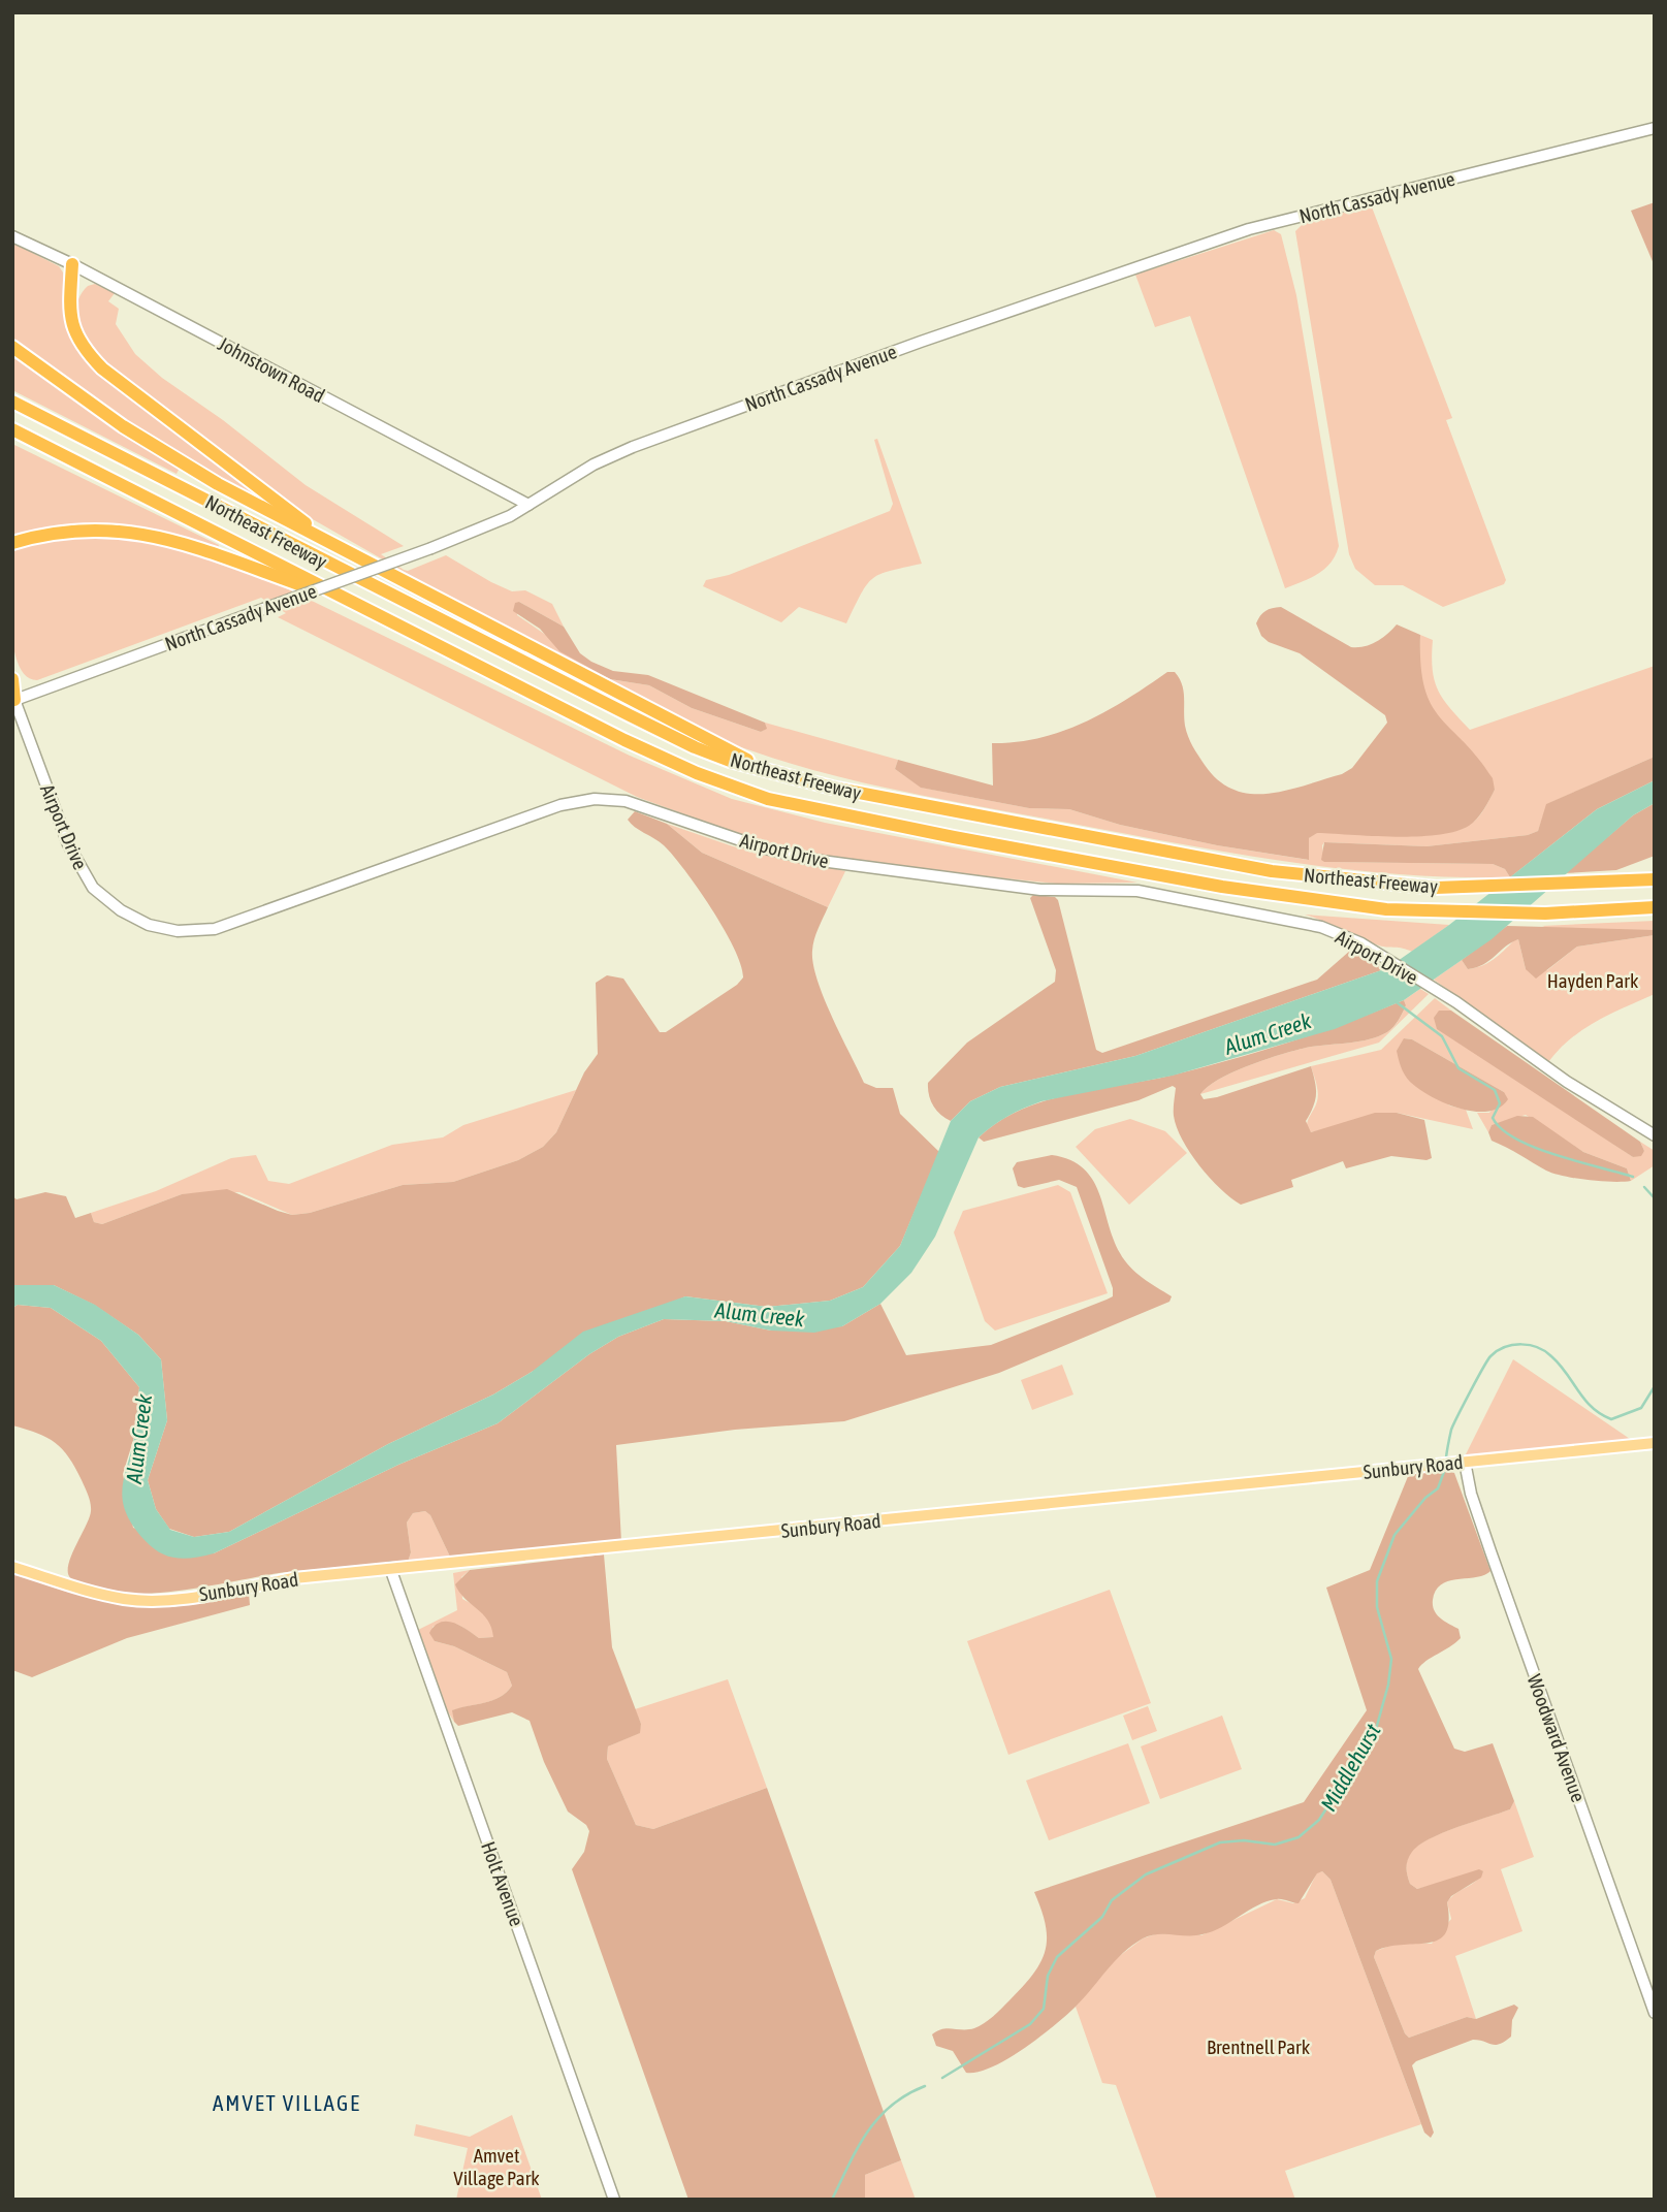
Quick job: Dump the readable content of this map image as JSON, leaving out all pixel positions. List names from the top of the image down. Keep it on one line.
{"streets":{"highway":["Northeast Freeway"],"main road":["North Cassady Avenue","Johnstown Road","Airport Drive","Sunbury Road","Woodward Avenue","Holt Avenue"]},"crossings":[["North Cassady Avenue","Johnstown Road"],["North Cassady Avenue","Airport Drive"],["Sunbury Road","Woodward Avenue"],["Sunbury Road","Holt Avenue"]],"districts":["AMVET VILLAGE"],"water":["Alum Creek","Middlehurst"],"parks":["Hayden Park","Brentnell Park","Amvet Village Park"]}
